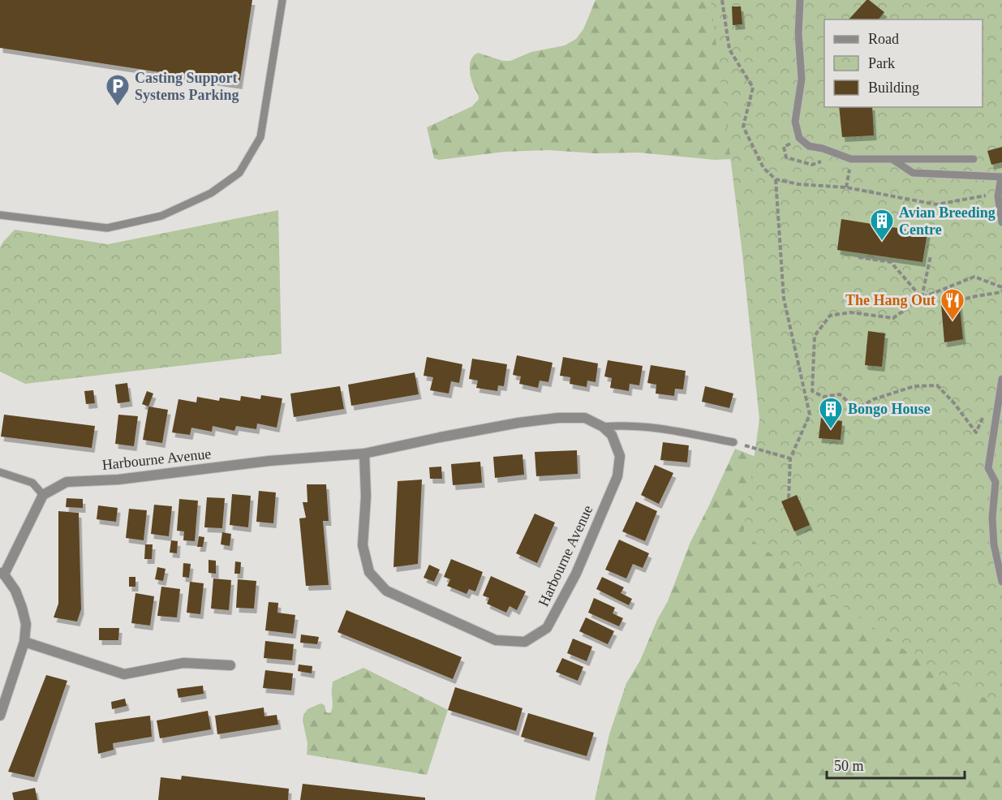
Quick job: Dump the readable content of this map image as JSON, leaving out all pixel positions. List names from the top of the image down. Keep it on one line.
{"streets":{"street":["Harbourne Avenue"]},"places":{"parking":["Casting Support Systems Parking"],"building":["Avian Breeding Centre","Bongo House"],"restaurant":["The Hang Out"]},"legend":["Road","Park","Building"],"scale_bar":"50 m"}
